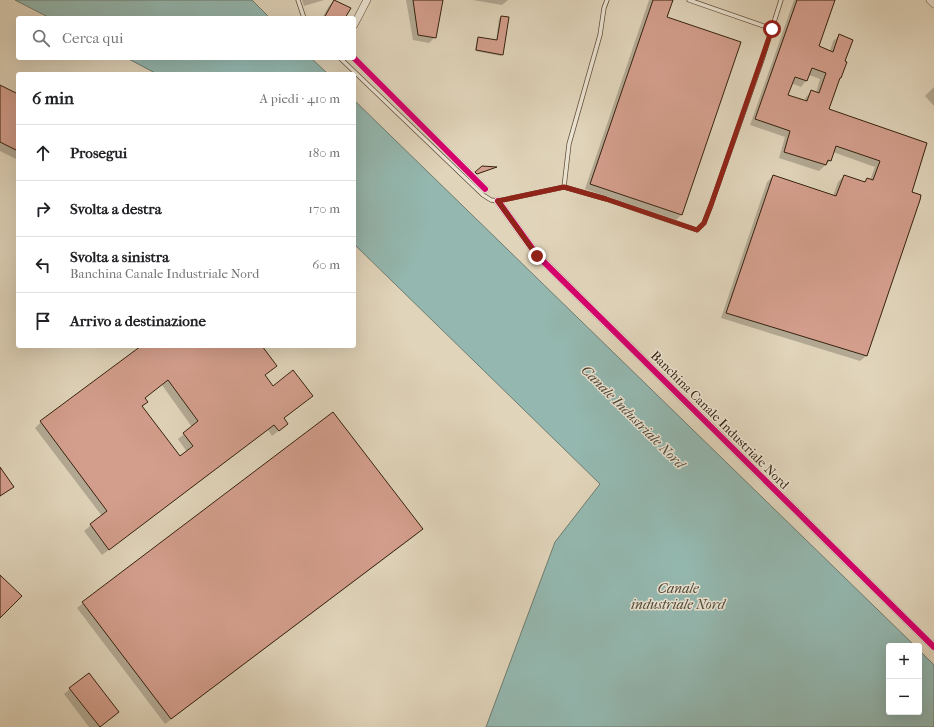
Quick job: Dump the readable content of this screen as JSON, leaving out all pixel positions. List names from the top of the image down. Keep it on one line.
{"streets":{"street":["Banchina Canale Industriale Nord"]},"water":["Canale Industriale Nord","Canale industriale Nord"],"page":{"search":"Cerca qui","heading":["6 min","A piedi · 410 m"],"list":[["Prosegui","180 m"],["Svolta a destra","170 m"],["Svolta a sinistra","Banchina Canale Industriale Nord","60 m"],"Arrivo a destinazione"],"map_buttons":["+","−"]}}
